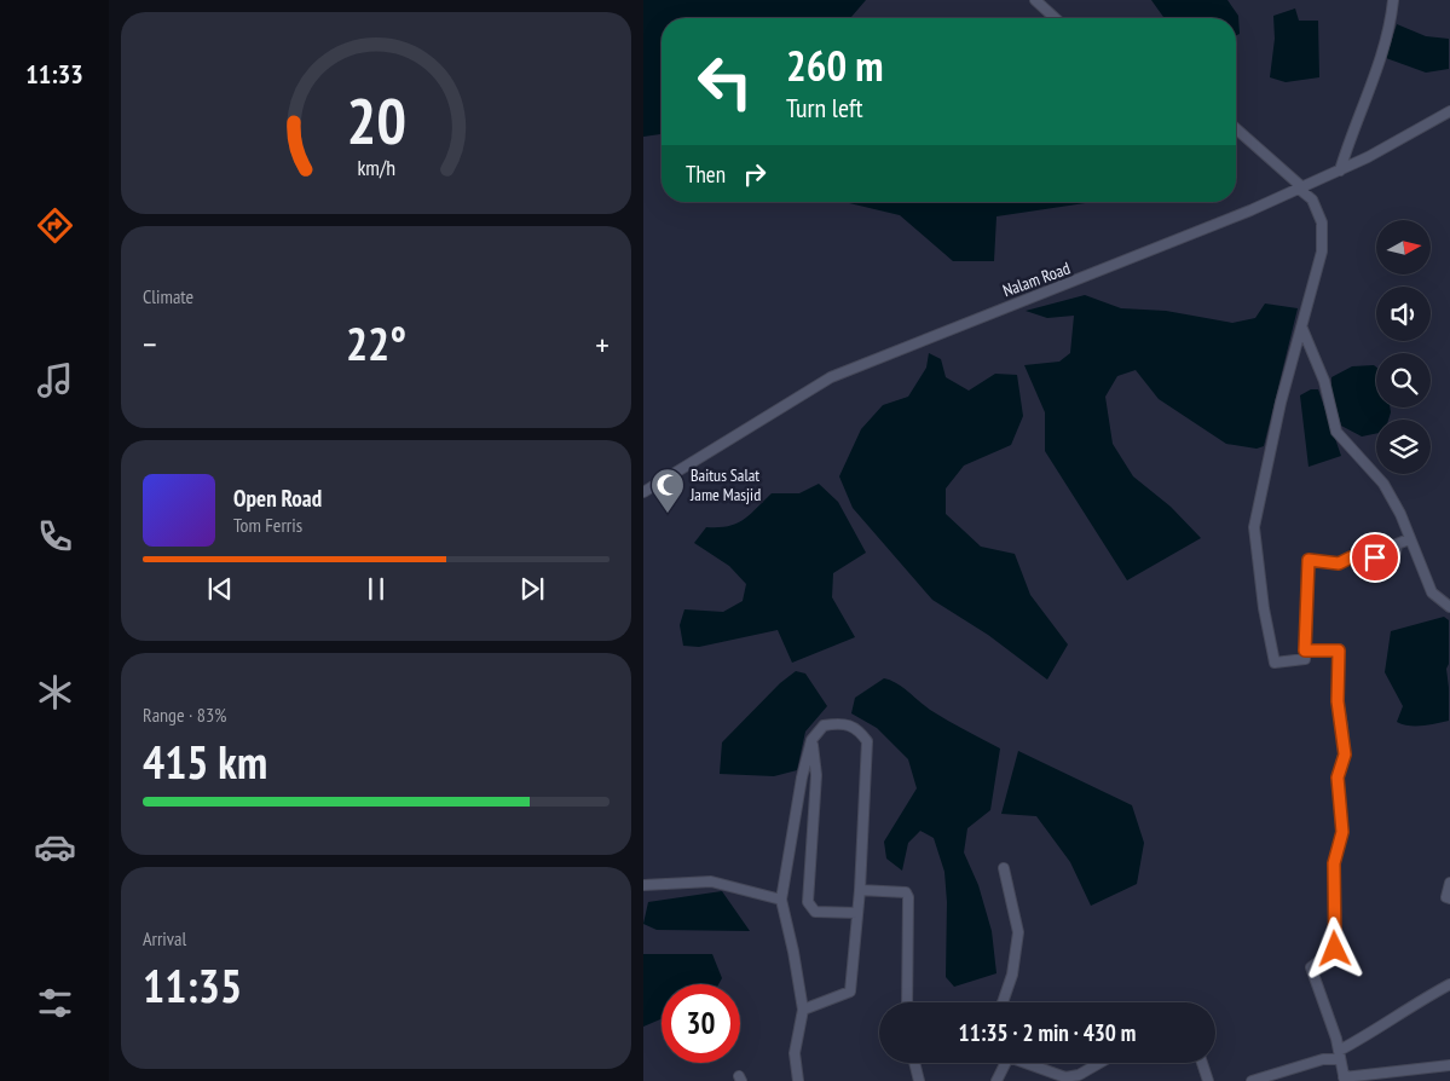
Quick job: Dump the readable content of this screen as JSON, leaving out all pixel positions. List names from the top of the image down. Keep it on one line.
{"streets":{"street":["Nalam Road"]},"places":{"mosque":["Baitus Salat Jame Masjid"]},"north":"right","page":{"tabs":"11:33","turn":["260 m","Turn left"],"then":"Then","tile":["Climate",["Range · 83%","415 km"],["Arrival","11:35"]],"heat":["−","22°","+"],"song":["Open Road","Tom Ferris"],"limit":"30","trip":"11:35 · 2 min · 430 m","gauge":["20","km/h"]}}
